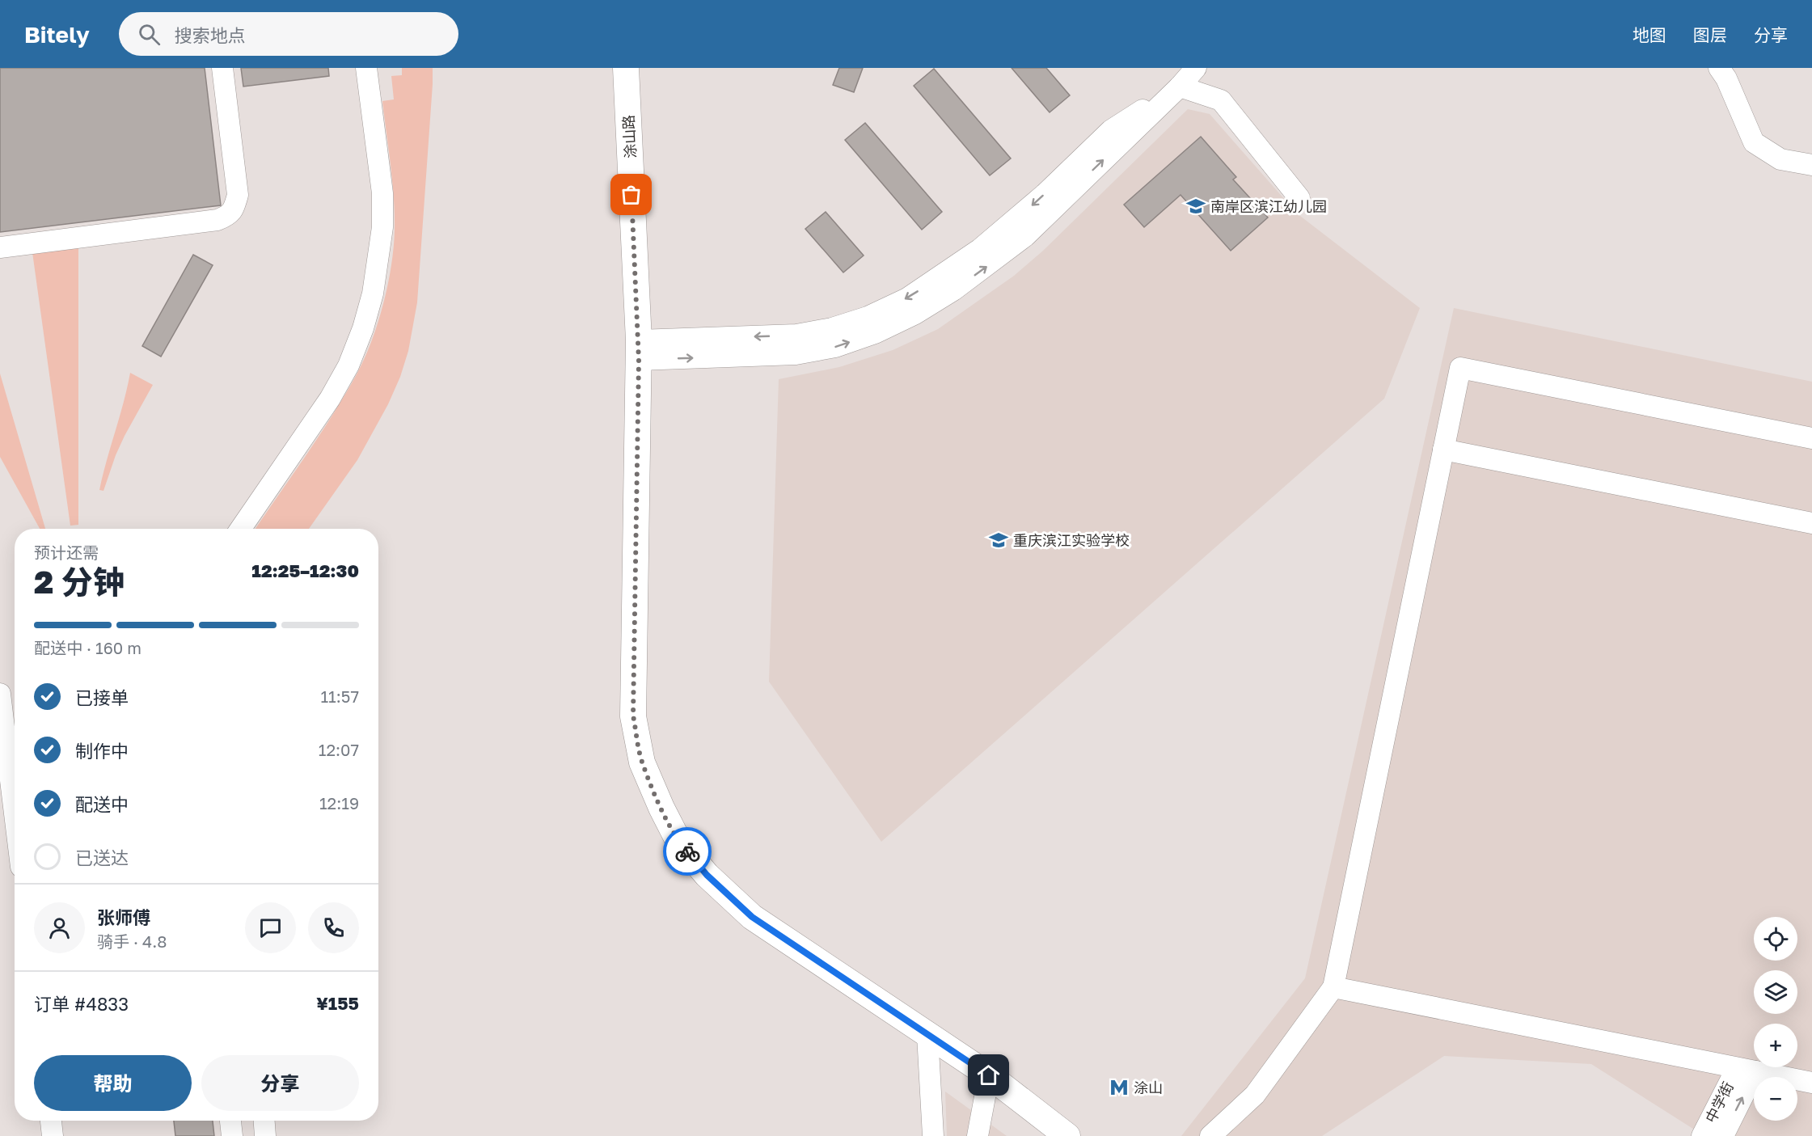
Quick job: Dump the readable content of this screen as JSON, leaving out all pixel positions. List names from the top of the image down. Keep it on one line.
{"streets":{"main road":["涂山路"],"street":["中学街"]},"places":{"school or university":["南岸区滨江幼儿园","重庆滨江实验学校"],"metro station":["涂山"]},"page":{"header":"Bitely","search":"搜索地点","nav":["地图","图层","分享"],"heading":["2 分钟","预计还需","12:25–12:30"],"panel":["张师傅","骑手 · 4.8","订单 #4833","¥155"],"bar":"配送中 · 160 m","list":[["已接单","11:57"],["制作中","12:07"],["配送中","12:19"],"已送达"],"map_buttons":["+","−"],"buttons":["帮助","分享"]}}
